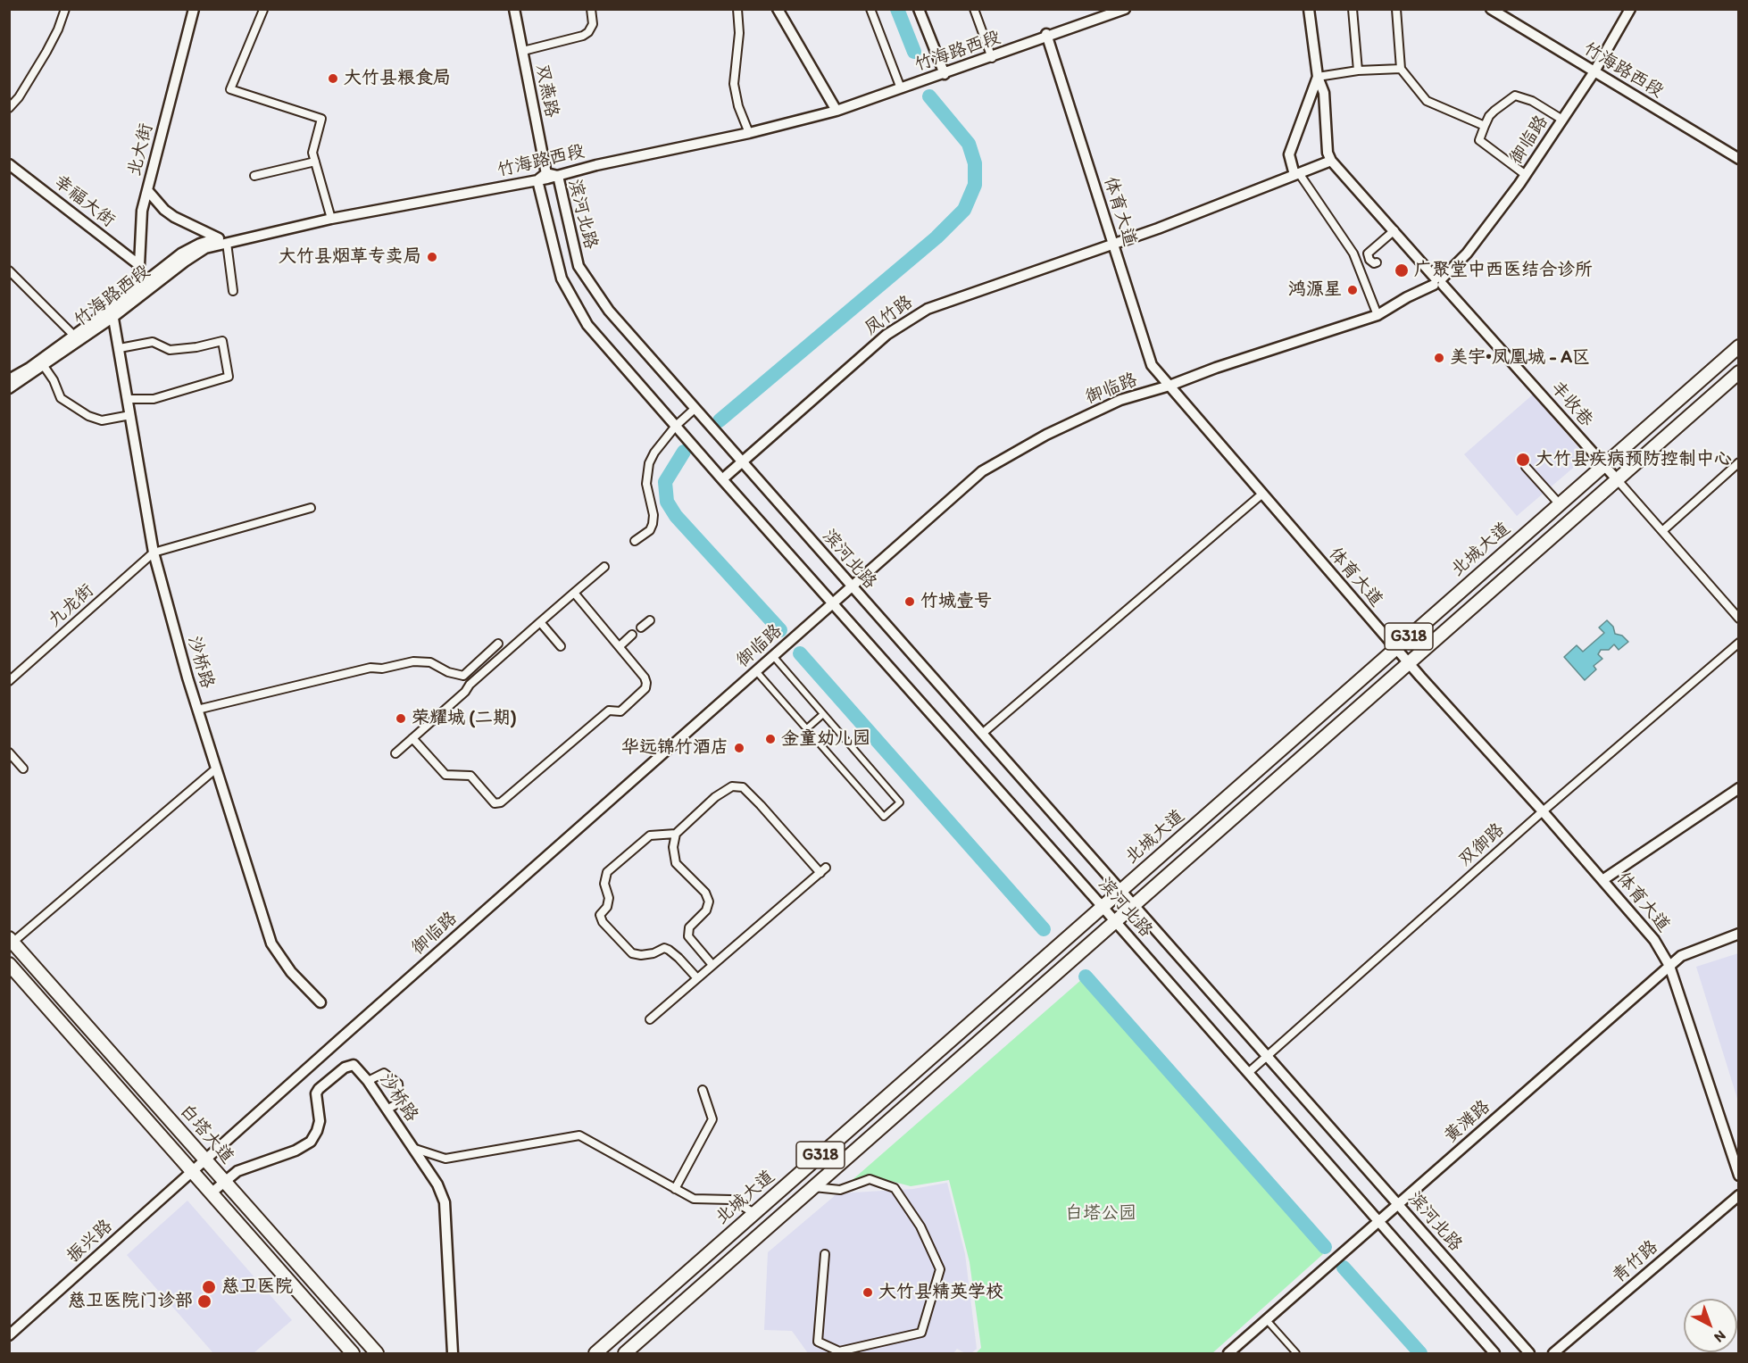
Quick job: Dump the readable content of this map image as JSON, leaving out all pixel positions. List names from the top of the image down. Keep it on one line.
{"streets":{"highway":["北城大道","G318","白塔大道"],"street":["竹海路西段","双燕路","御临路","北大街","幸福大街","体育大道","滨河北路","凤竹路","丰收巷","九龙街","沙桥路","双御路","黄滩路","振兴路","青竹路"]},"crossings":[["竹海路西段","双燕路"],["竹海路西段","御临路"],["竹海路西段","北大街"],["竹海路西段","体育大道"],["竹海路西段","滨河北路"],["竹海路西段","沙桥路"],["双燕路","滨河北路"],["御临路","体育大道"],["御临路","滨河北路"],["御临路","丰收巷"],["御临路","白塔大道"],["御临路","振兴路"],["北大街","幸福大街"],["体育大道","凤竹路"],["体育大道","北城大道"],["体育大道","双御路"],["体育大道","黄滩路"],["滨河北路","凤竹路"],["滨河北路","北城大道"],["滨河北路","双御路"],["滨河北路","黄滩路"],["凤竹路","丰收巷"],["丰收巷","北城大道"],["九龙街","沙桥路"],["沙桥路","白塔大道"],["白塔大道","振兴路"]],"parks":["白塔公园"],"places":["大竹县粮食局","大竹县烟草专卖局","广聚堂中西医结合诊所","鸿源星","美宇•凤凰城 - A区","大竹县疾病预防控制中心","竹城壹号","荣耀城 (二期)","金童幼儿园","华远锦竹酒店","慈卫医院","大竹县精英学校","慈卫医院门诊部"],"north":"bottom right"}
